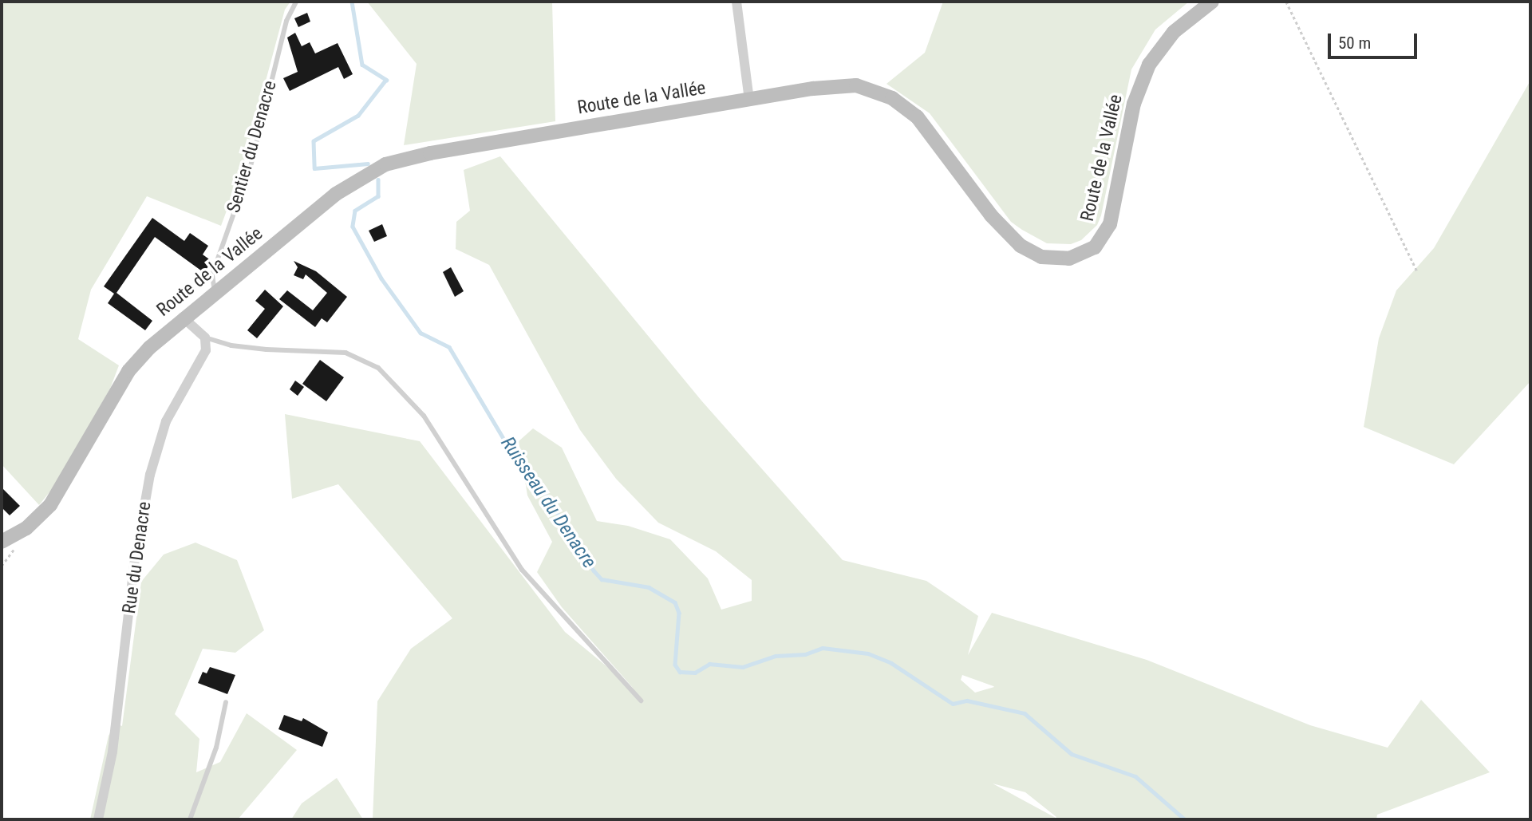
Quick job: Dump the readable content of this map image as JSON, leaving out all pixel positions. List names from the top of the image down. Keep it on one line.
{"streets":{"street":["Route de la Vallée","Rue du Denacre"],"lane":["Sentier du Denacre"]},"crossings":[["Route de la Vallée","Sentier du Denacre"]],"water":["Ruisseau du Denacre"],"scale_bar":"50 m"}
